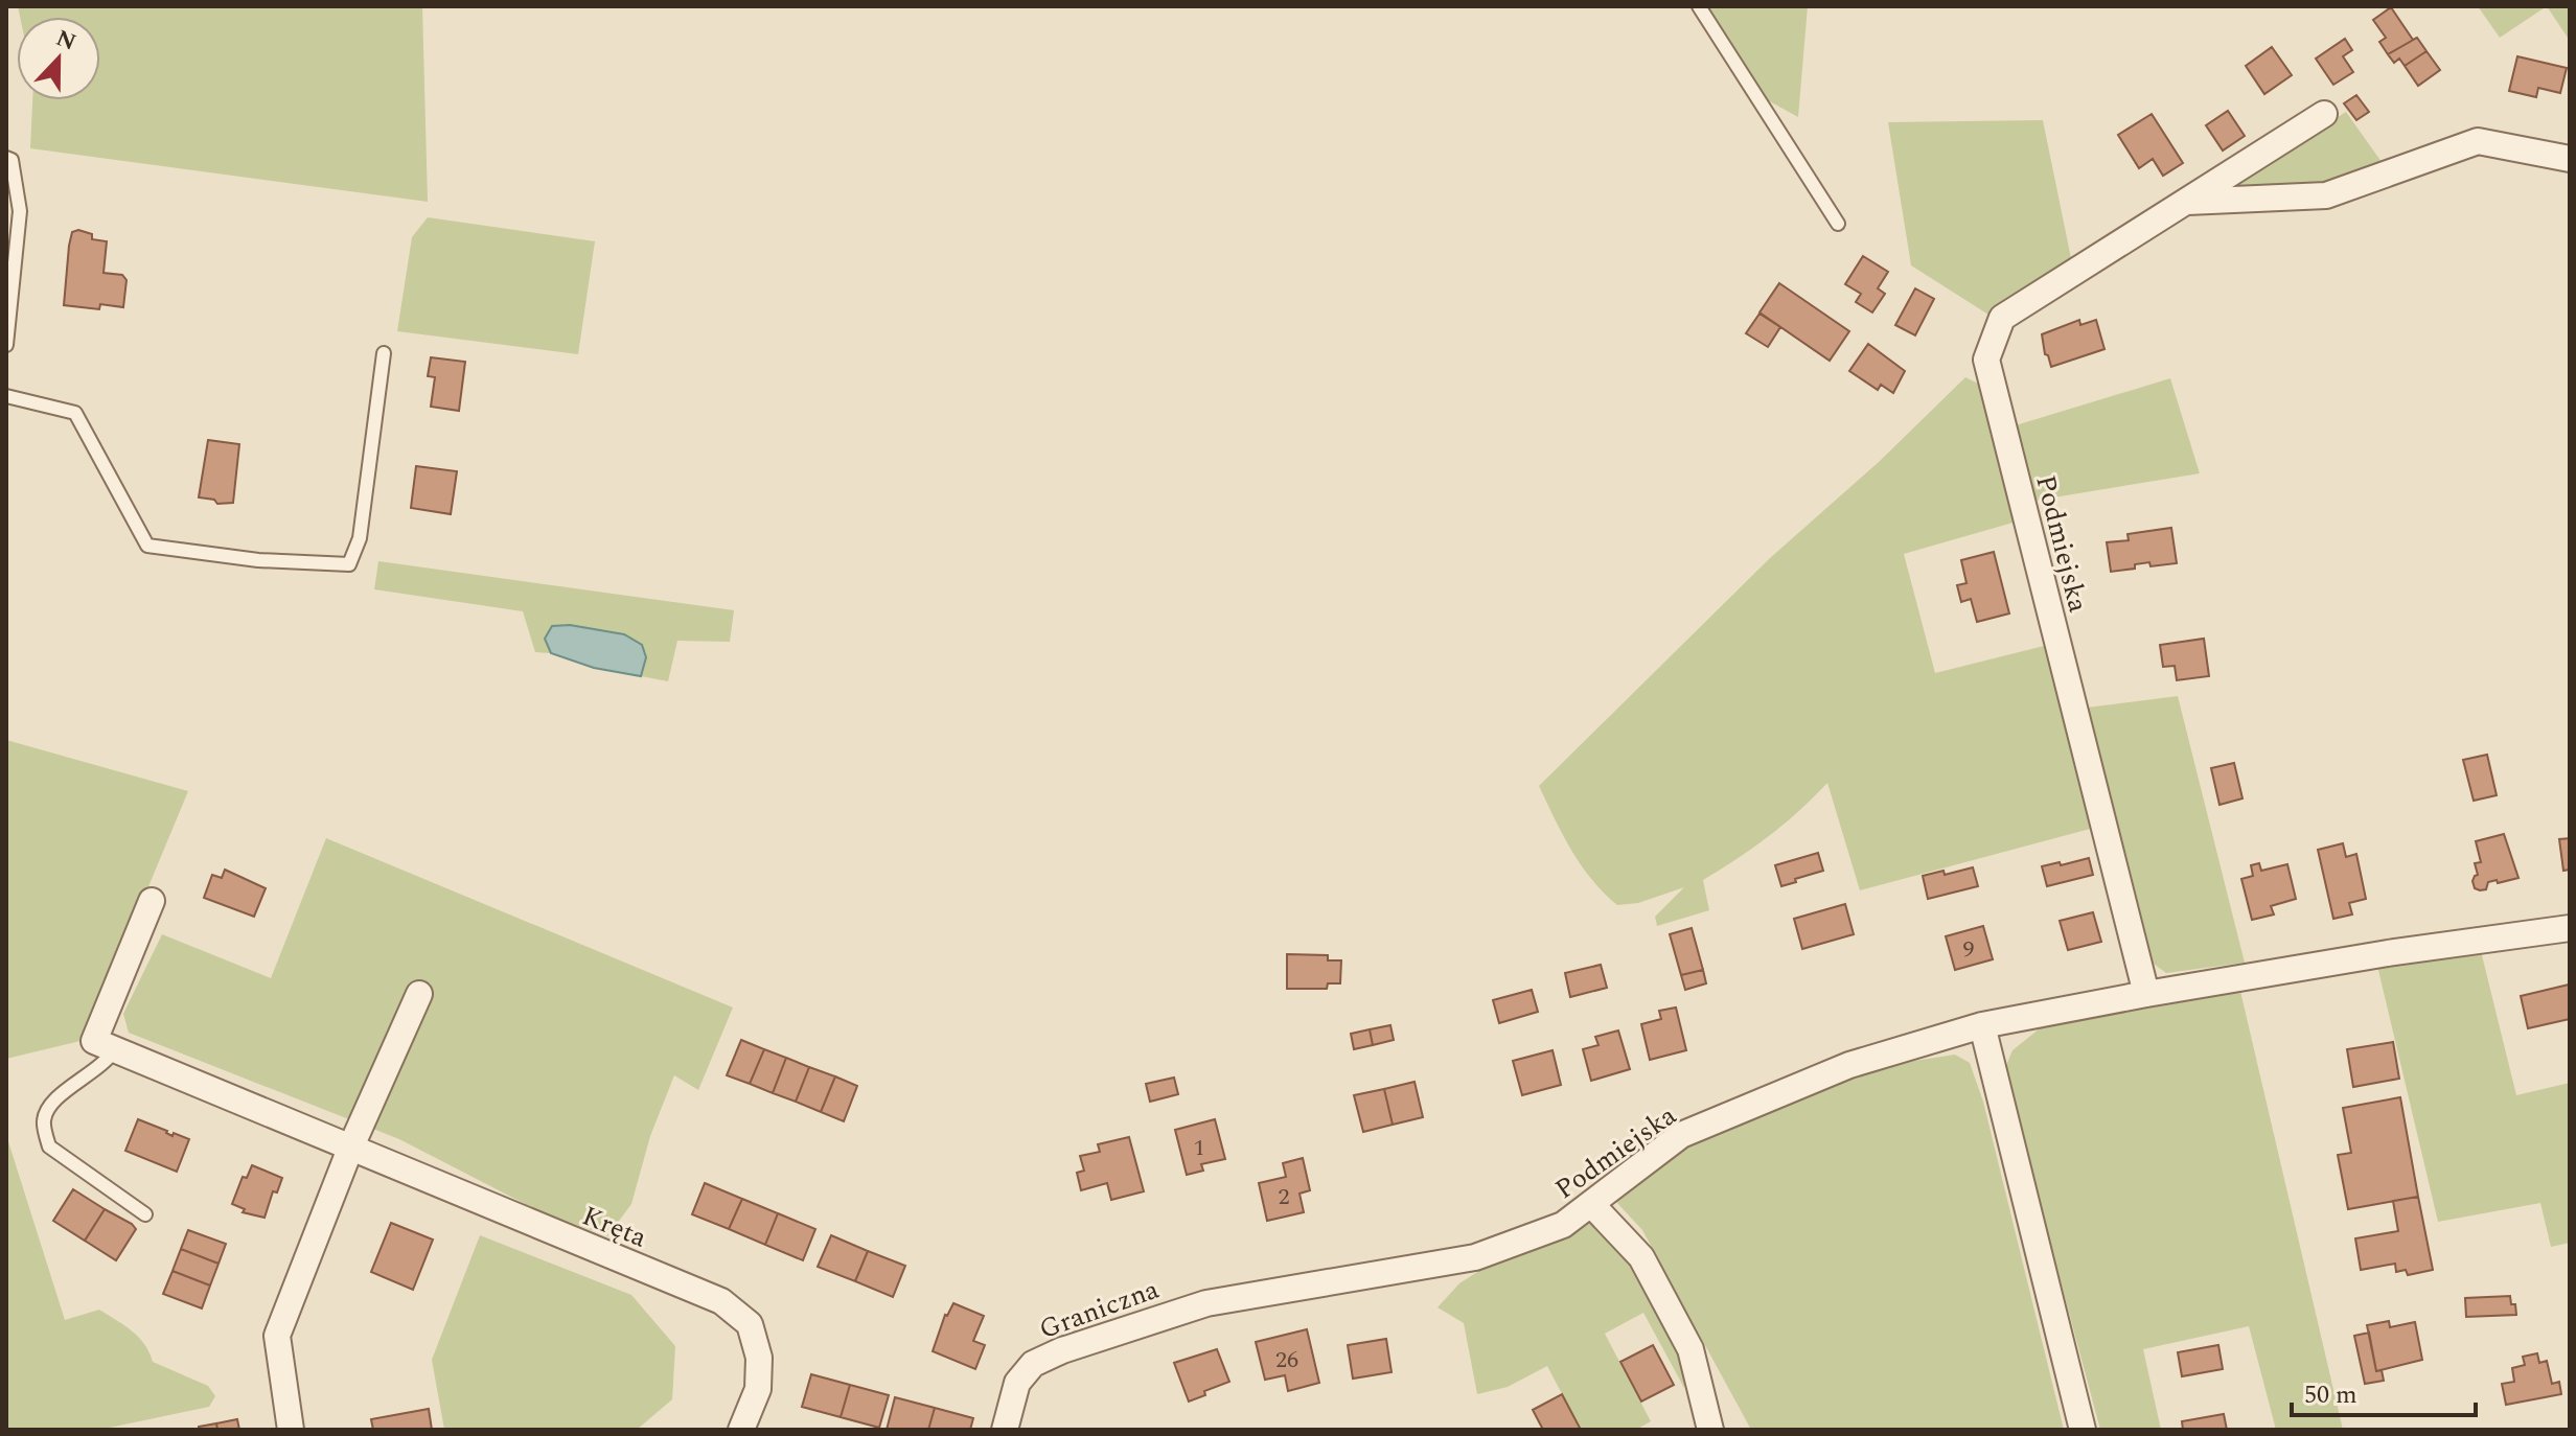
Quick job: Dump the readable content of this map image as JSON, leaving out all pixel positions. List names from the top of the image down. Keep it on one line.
{"streets":{"street":["Podmiejska","Kręta","Graniczna"]},"crossings":[["Podmiejska","Graniczna"]],"house_numbers":["9","1","2","26"],"scale_bar":"50 m","north":"top"}
